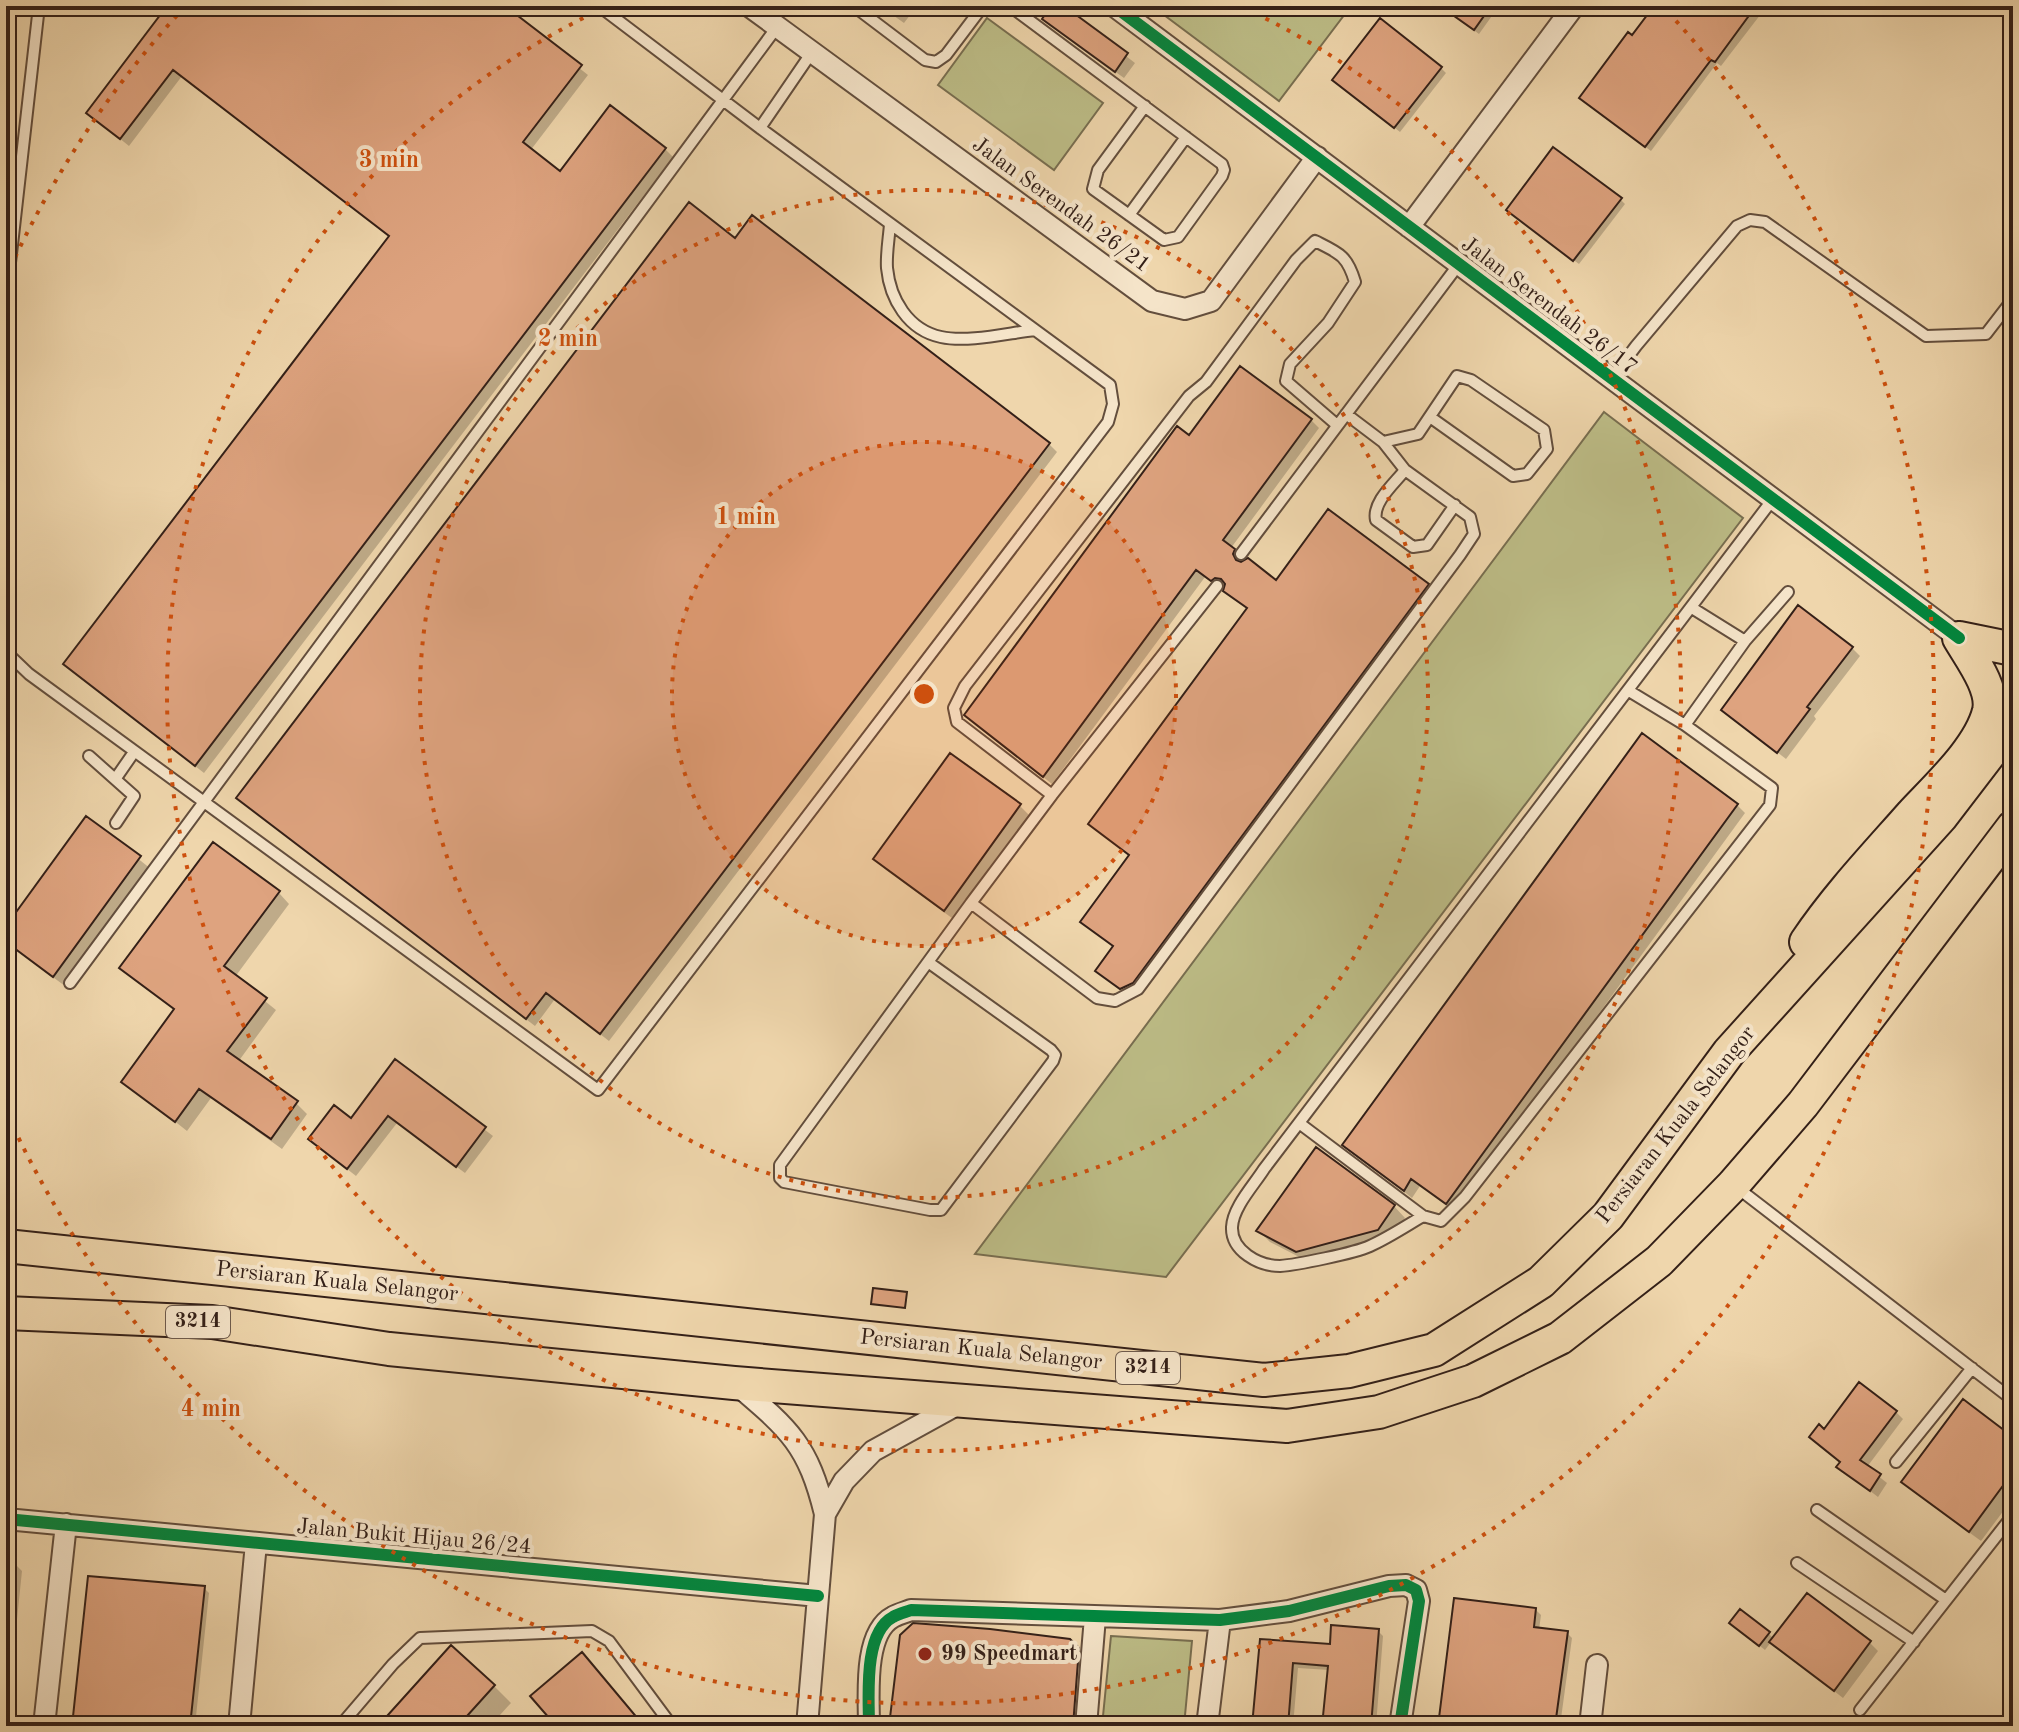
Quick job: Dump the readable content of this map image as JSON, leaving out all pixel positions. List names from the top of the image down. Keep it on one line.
{"streets":{"main road":["Persiaran Kuala Selangor","3214"],"street":["Jalan Serendah 26/21","Jalan Serendah 26/17","Jalan Bukit Hijau 26/24"]},"crossings":[["Jalan Serendah 26/21","Jalan Serendah 26/17"]],"places":["99 Speedmart"],"rings":["3 min","2 min","1 min","4 min"]}
